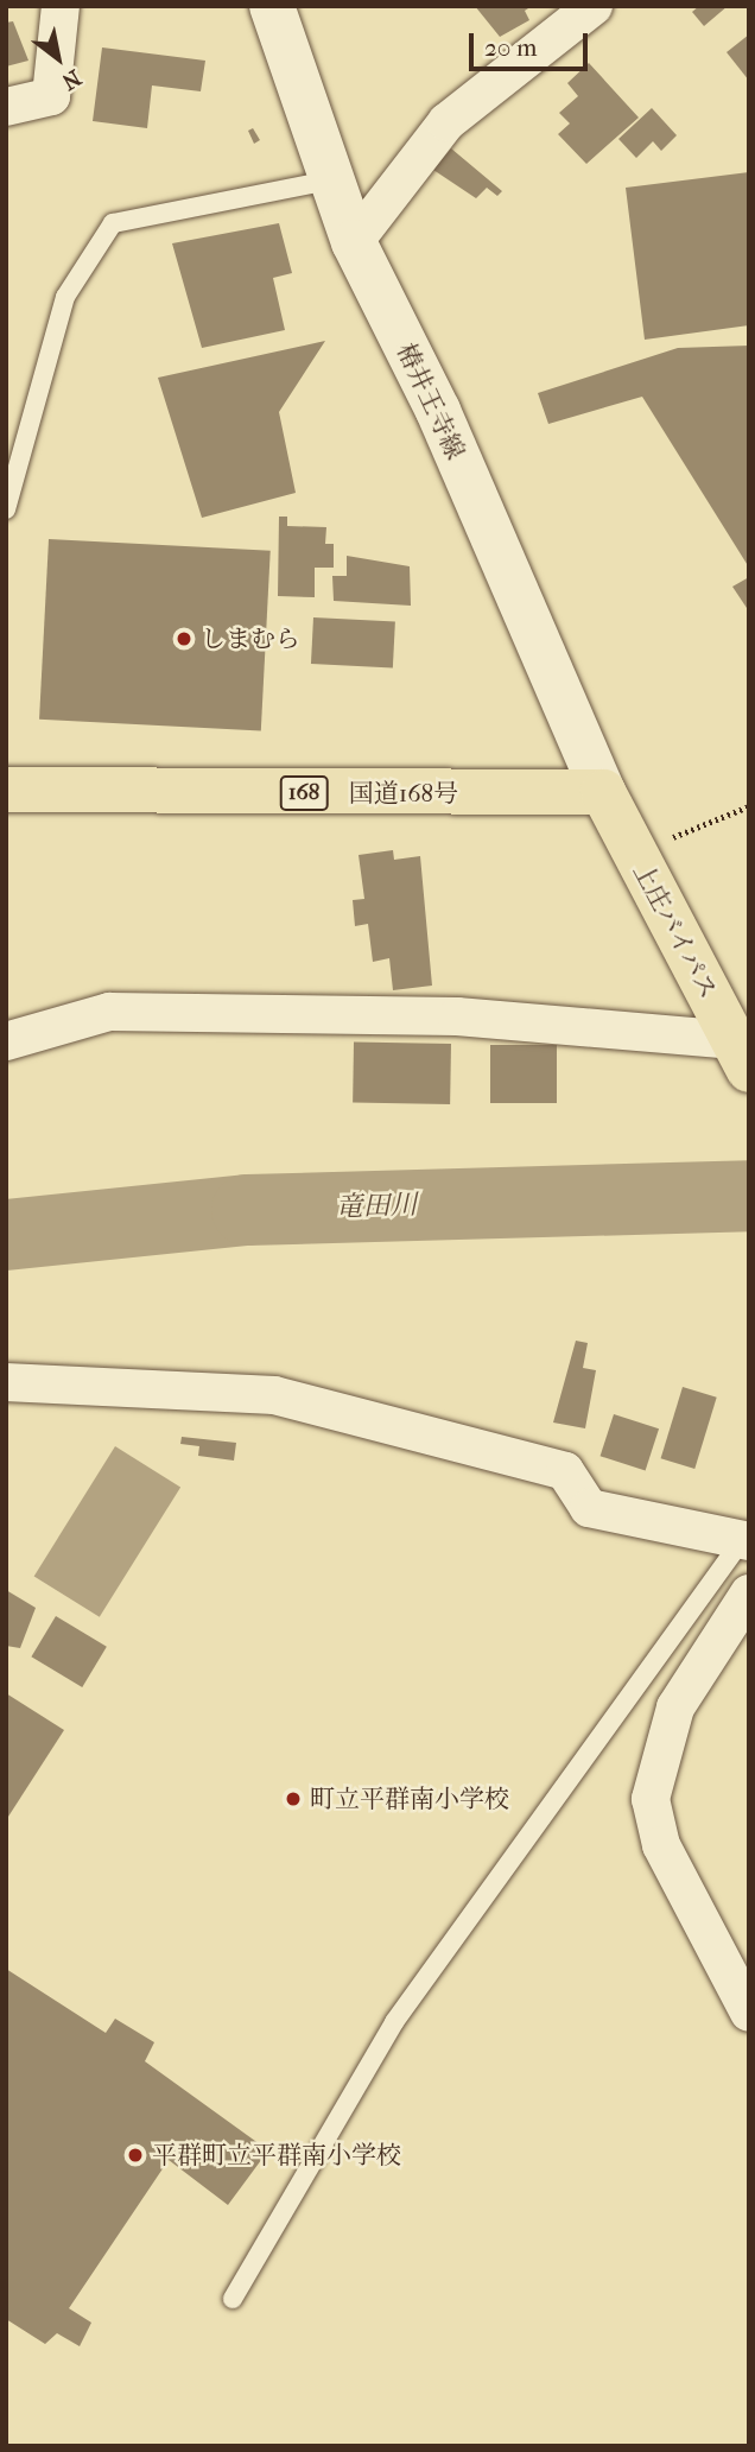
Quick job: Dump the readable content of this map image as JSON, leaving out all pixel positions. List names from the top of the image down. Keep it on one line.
{"streets":{"highway":["168","国道168号","上庄バイパス"],"main road":["椿井王寺線"]},"crossings":[["椿井王寺線","国道168号"],["椿井王寺線","上庄バイパス"],["国道168号","上庄バイパス"]],"water":["竜田川"],"places":["しまむら","町立平群南小学校","平群町立平群南小学校"],"scale_bar":"20 m","north":"bottom right"}
